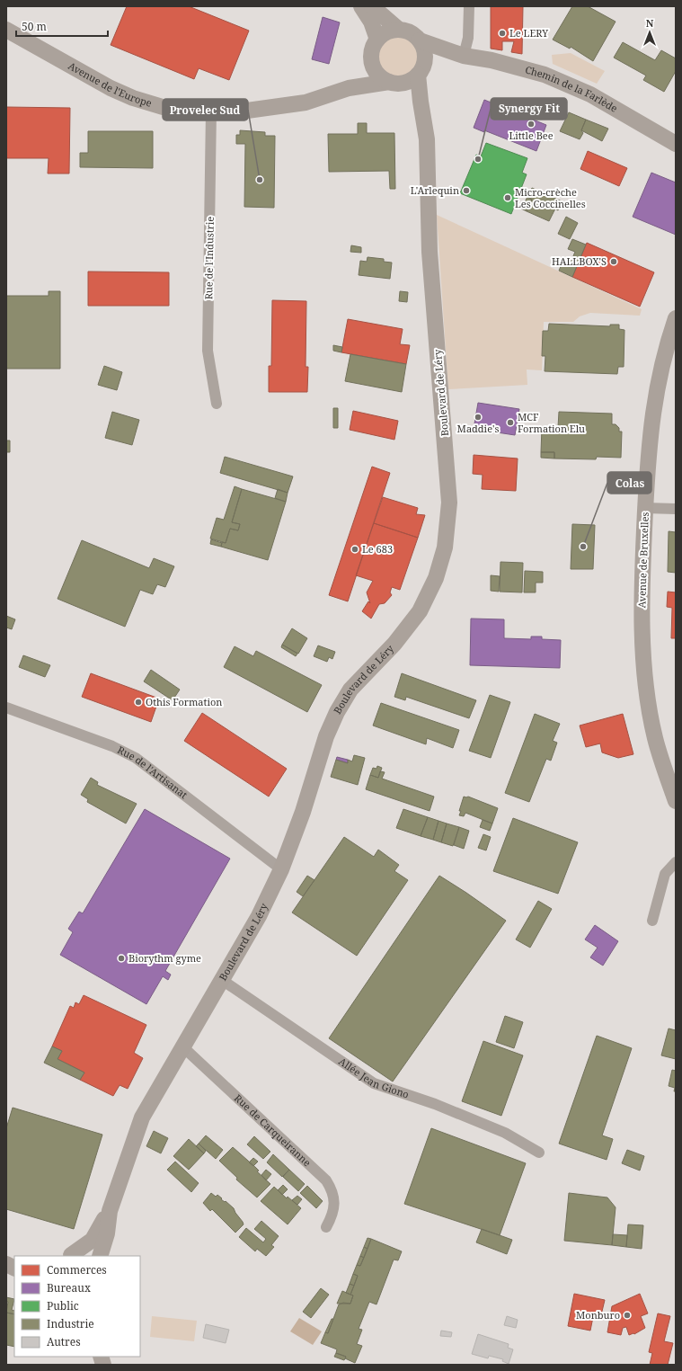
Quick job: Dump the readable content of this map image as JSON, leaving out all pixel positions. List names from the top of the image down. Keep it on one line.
{"streets":{"street":["Avenue de l'Europe","Chemin de la Farlède","Rue de l'Industrie","Boulevard de Léry","Avenue de Bruxelles","Rue de l'Artisanat","Allée Jean Giono","Rue de Carqueiranne"]},"crossings":[["Avenue de l'Europe","Chemin de la Farlède"],["Avenue de l'Europe","Rue de l'Industrie"],["Avenue de l'Europe","Boulevard de Léry"],["Chemin de la Farlède","Boulevard de Léry"],["Boulevard de Léry","Rue de l'Artisanat"],["Boulevard de Léry","Allée Jean Giono"],["Boulevard de Léry","Rue de Carqueiranne"]],"places":["Le LERY","Little Bee","Synergy Fit","Provelec Sud","L'Arlequin","Micro-crèche Les Coccinelles","HALLBOX'S","Maddie's","MCF Formation Elu","Colas","Le 683","Othis Formation","Biorythm gyme","Monburo"],"legend":["Commerces","Bureaux","Public","Industrie","Autres"],"scale_bar":"50 m","north":"top"}
